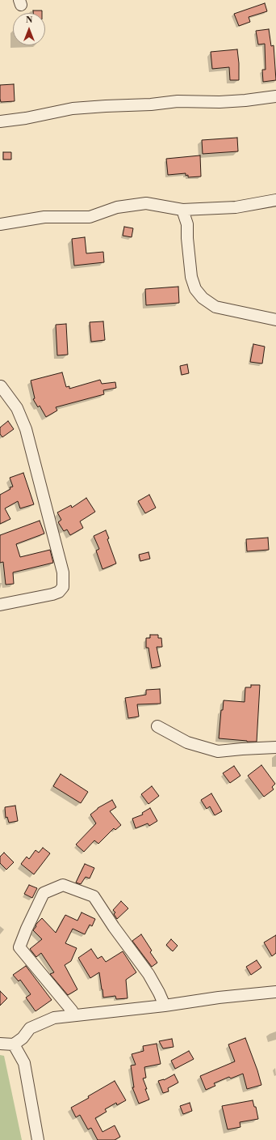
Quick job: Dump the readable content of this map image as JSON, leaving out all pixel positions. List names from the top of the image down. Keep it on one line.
{"north":"top"}
